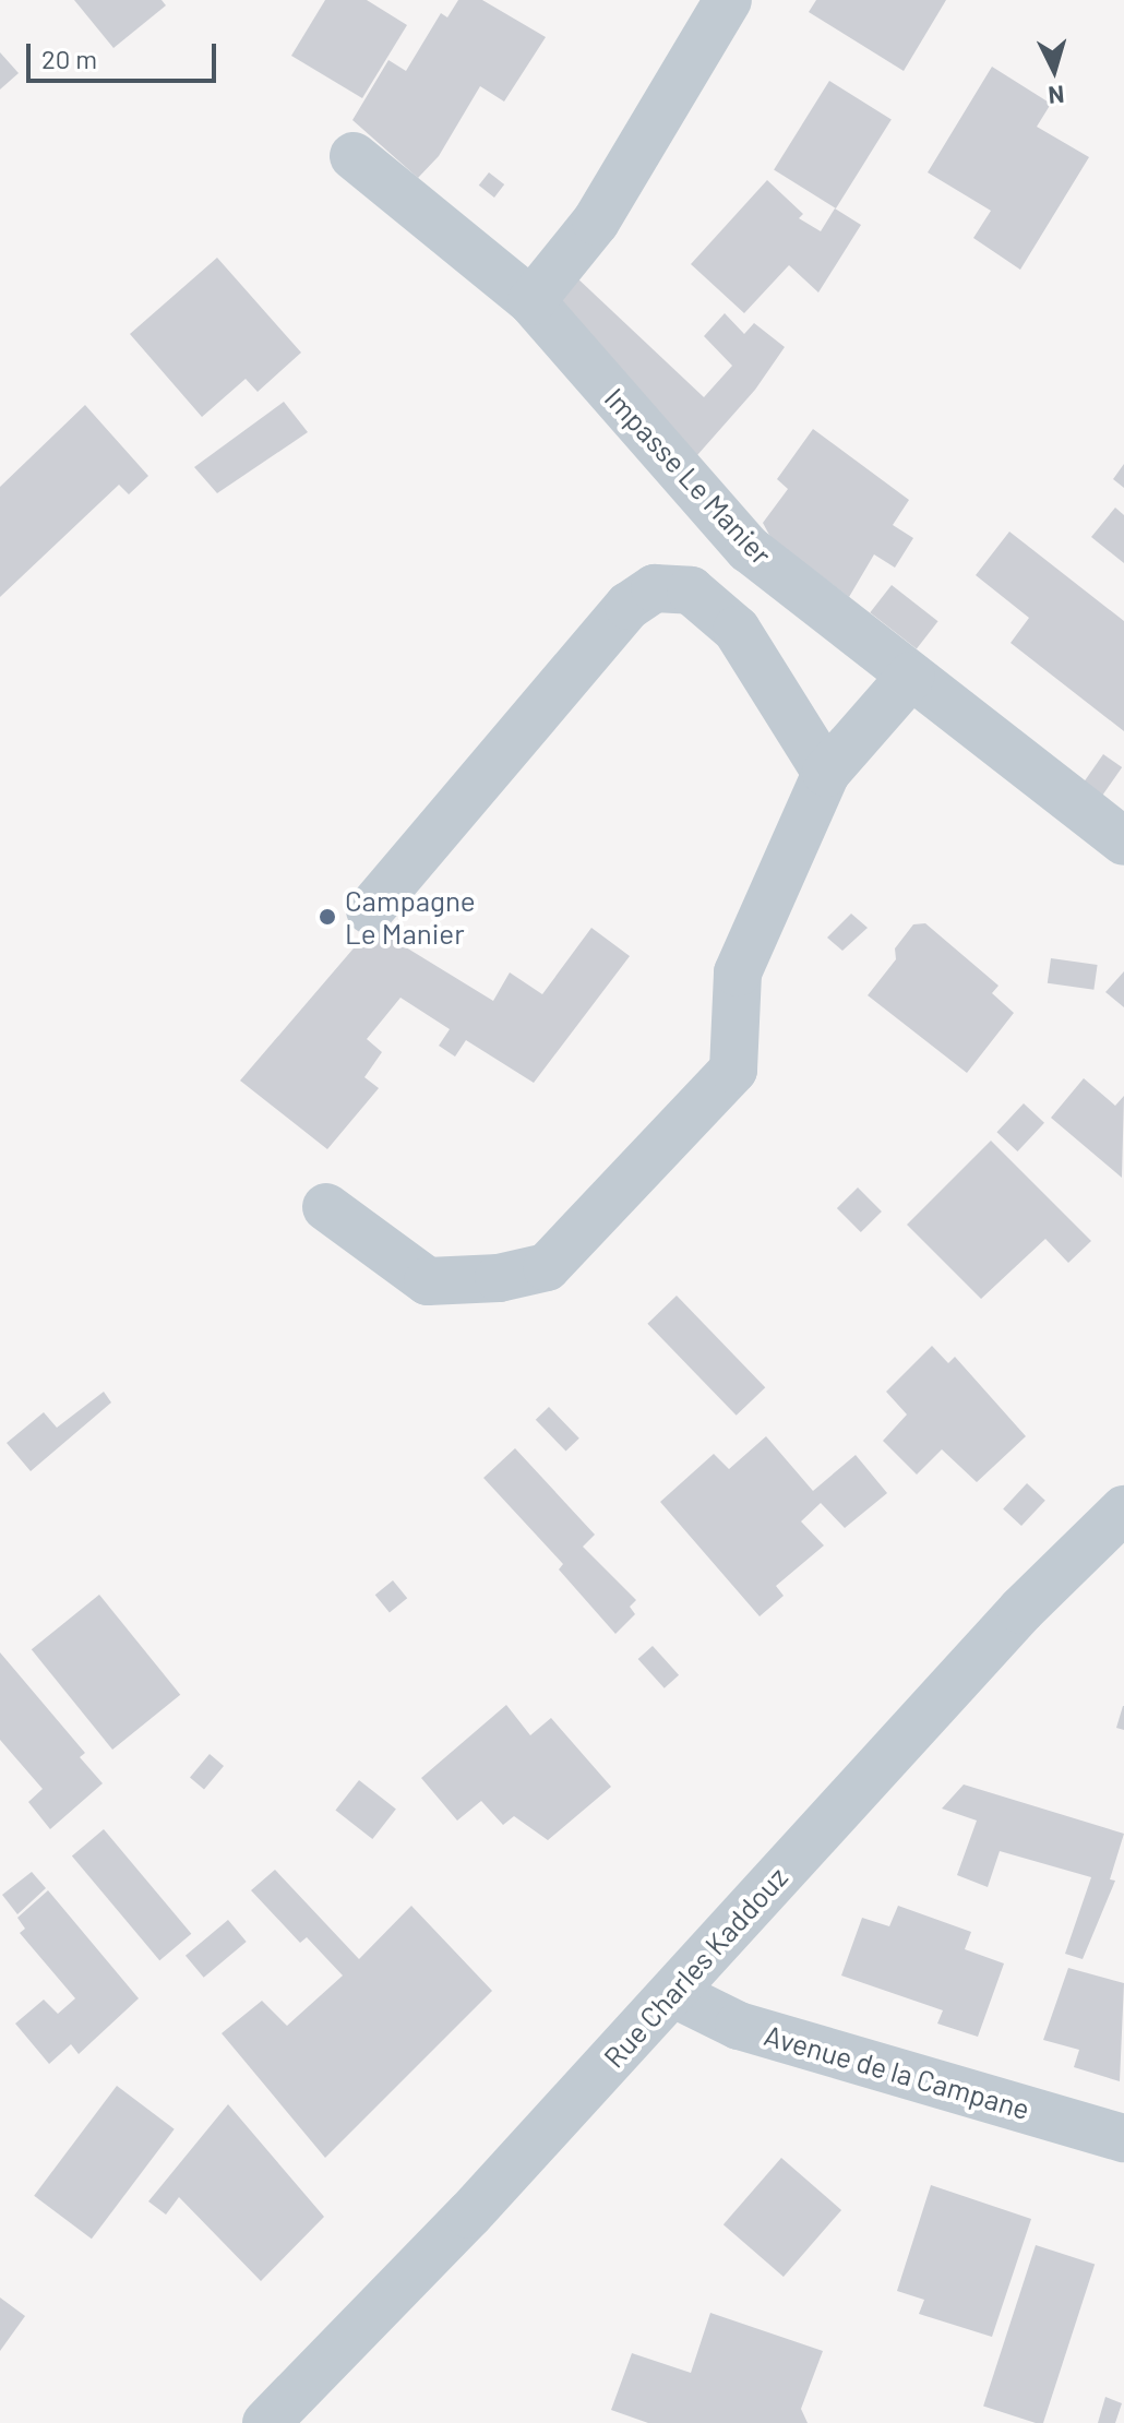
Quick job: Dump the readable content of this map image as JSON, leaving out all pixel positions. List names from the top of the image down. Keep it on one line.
{"streets":{"street":["Impasse Le Manier","Rue Charles Kaddouz","Avenue de la Campane"]},"crossings":[["Rue Charles Kaddouz","Avenue de la Campane"]],"places":["Campagne Le Manier"],"scale_bar":"20 m","north":"bottom"}
